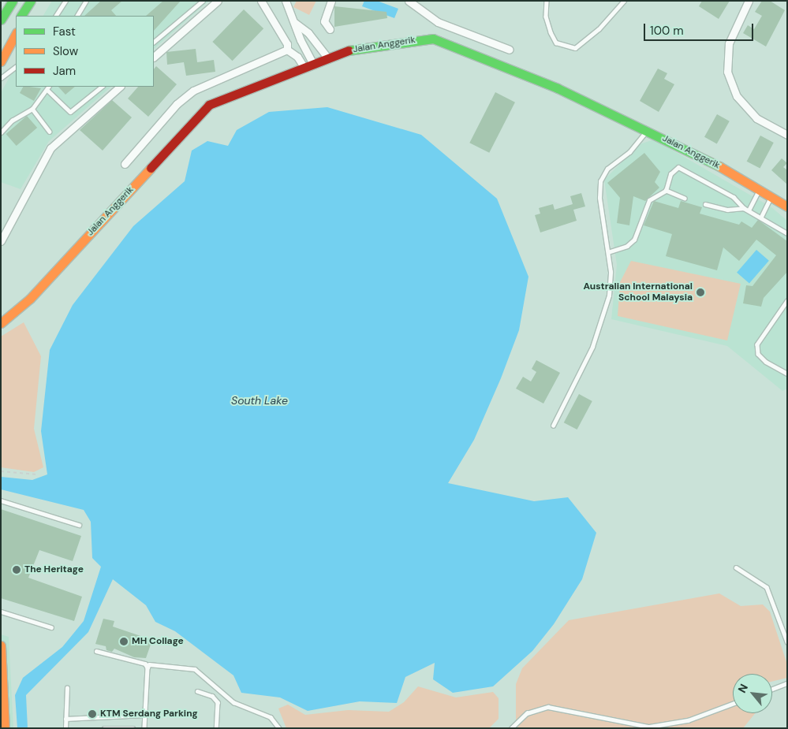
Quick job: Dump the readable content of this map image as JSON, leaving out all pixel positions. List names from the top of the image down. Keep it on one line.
{"streets":{"main road":["Jalan Anggerik"]},"water":["South Lake"],"places":["Australian International School Malaysia","The Heritage","MH Collage","KTM Serdang Parking"],"legend":["Fast","Slow","Jam"],"scale_bar":"100 m","north":"top left"}
